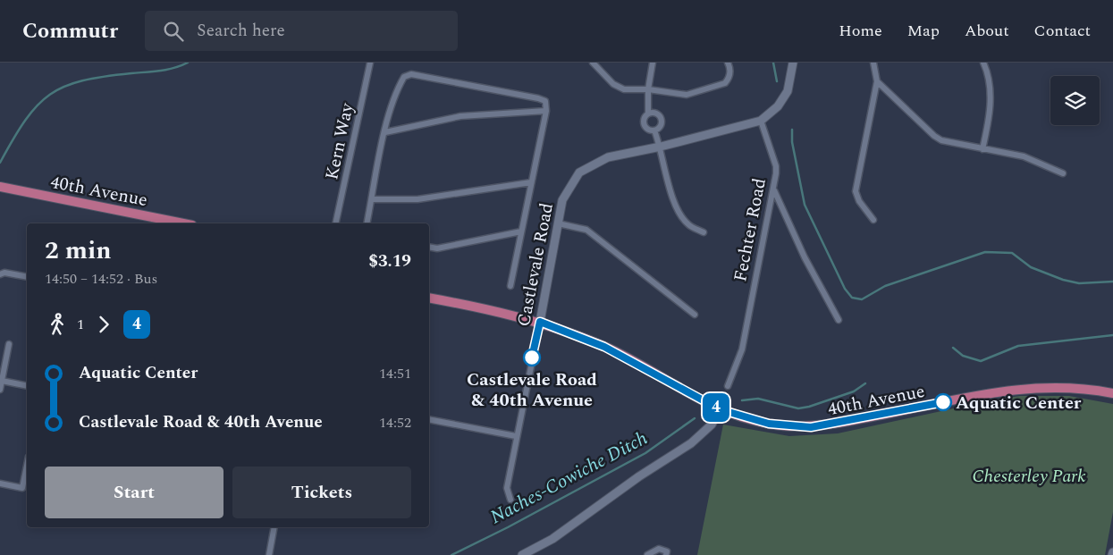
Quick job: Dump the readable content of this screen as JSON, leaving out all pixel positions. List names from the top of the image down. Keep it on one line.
{"streets":{"main road":["40th Avenue"],"street":["Kern Way","Fechter Road","Castlevale Road"]},"crossings":[["40th Avenue","Castlevale Road"],["Fechter Road","Castlevale Road"]],"water":["Naches-Cowiche Ditch"],"parks":["Chesterley Park"],"places":["Castlevale Road & 40th Avenue","Aquatic Center"],"lines":["bus line 4"],"page":{"header":"Commutr","search":"Search here","nav":["Home","Map","About","Contact"],"on_map":"4","heading":["2 min","14:50 – 14:52 · Bus","$3.19"],"legs":["1","4"],"list":[{"name":"Aquatic Center","value":"14:51"},{"name":"Castlevale Road & 40th Avenue","value":"14:52"}],"buttons":["Start","Tickets"]}}
